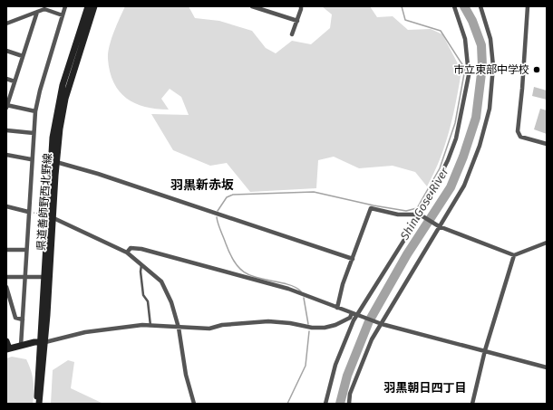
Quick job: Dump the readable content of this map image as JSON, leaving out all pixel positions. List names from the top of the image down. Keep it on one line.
{"streets":{"main road":["県道善師野西北野線"]},"districts":["羽黒新赤坂","羽黒朝日四丁目"],"water":["Shin Gose River"],"places":["市立東部中学校"]}
